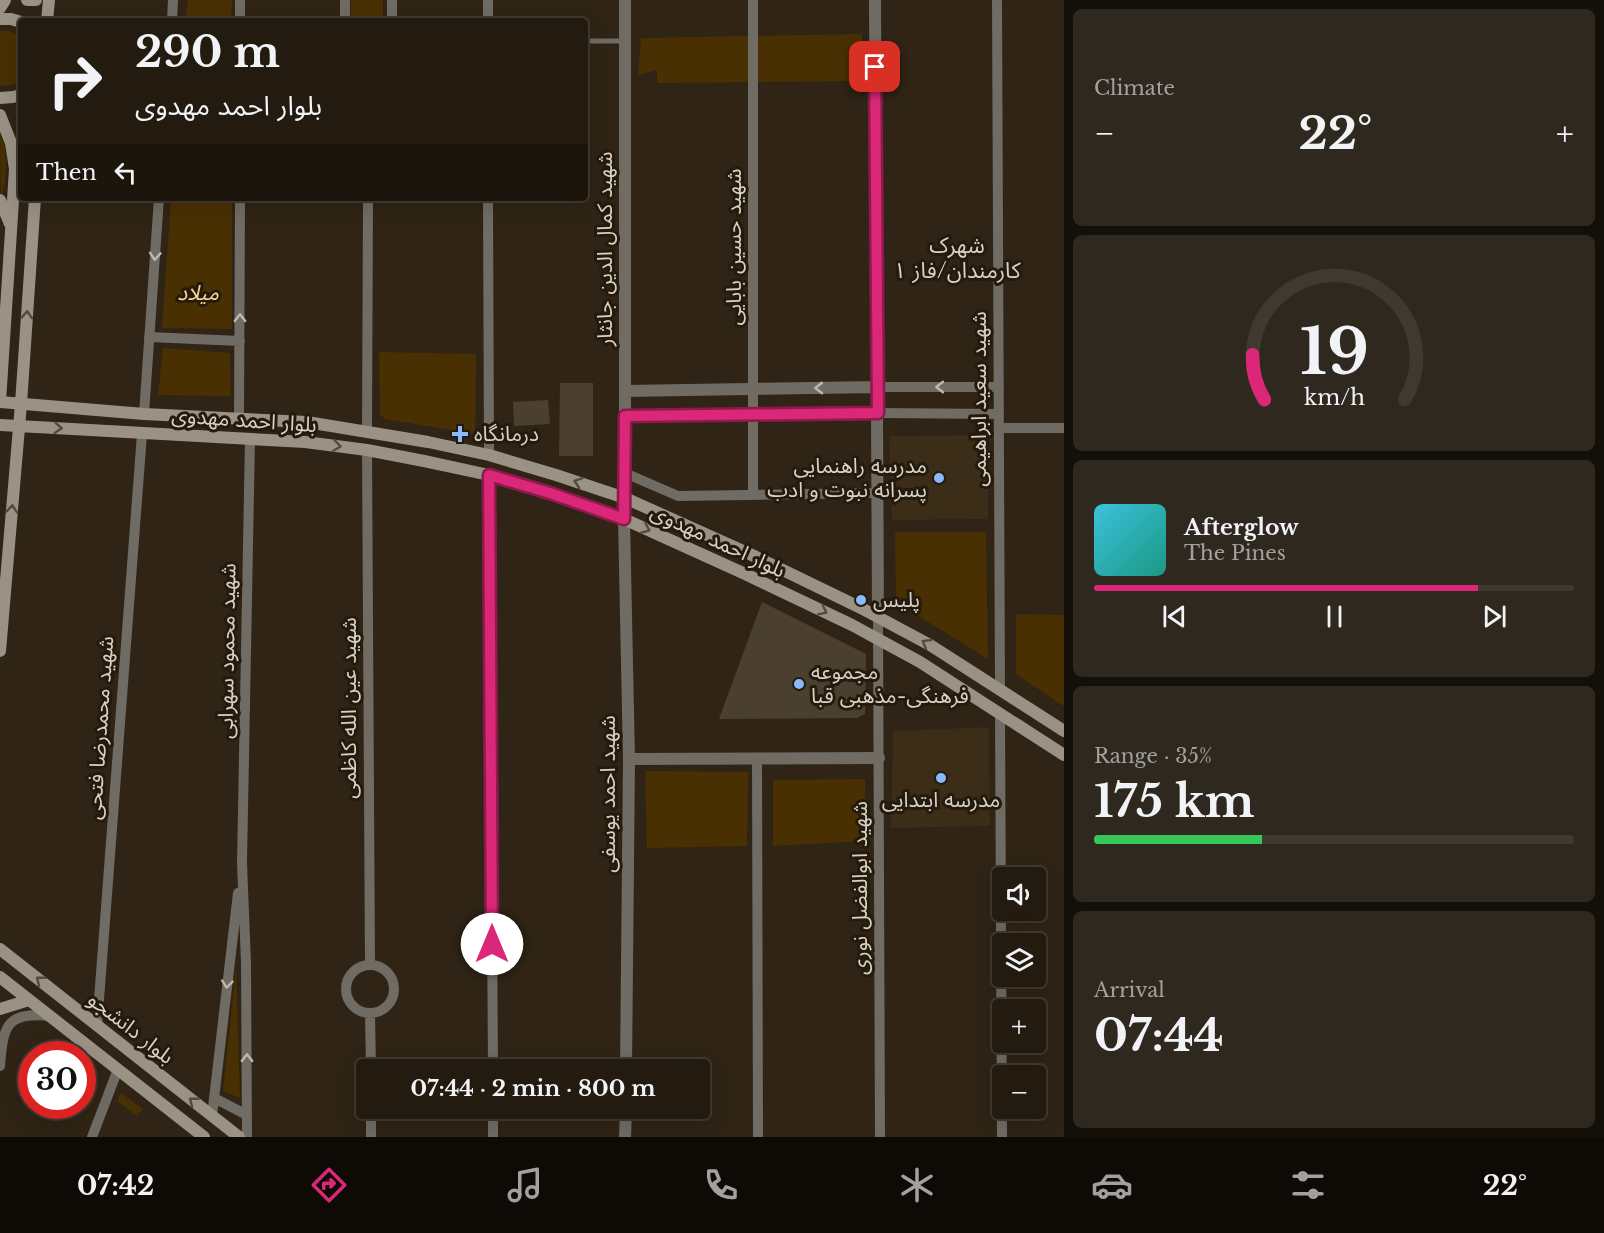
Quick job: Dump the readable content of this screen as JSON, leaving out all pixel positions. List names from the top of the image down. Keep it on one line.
{"streets":{"main road":["بلوار احمد مهدوی","بلوار دانشجو"],"street":["شهید حسین بابایی","شهید کمال الدین جانثار","شهید سعید ابراهیمی","شهید محمود سهرابی","شهید عین الله کاظمی","شهید محمدرضا فتحی","شهید احمد یوسفی","شهید ابوالفضل نوری"]},"crossings":[["شهید کمال الدین جانثار","بلوار احمد مهدوی"],["شهید سعید ابراهیمی","بلوار احمد مهدوی"],["بلوار احمد مهدوی","شهید محمود سهرابی"],["بلوار احمد مهدوی","شهید عین الله کاظمی"],["بلوار احمد مهدوی","شهید محمدرضا فتحی"],["بلوار احمد مهدوی","شهید احمد یوسفی"],["بلوار احمد مهدوی","شهید ابوالفضل نوری"],["شهید محمود سهرابی","بلوار دانشجو"],["شهید محمدرضا فتحی","بلوار دانشجو"]],"districts":["شهرک کارمندان/فاز ۱"],"parks":["میلاد"],"places":{"health":["درمانگاه"],"other":["مدرسه راهنمایی پسرانه نبوت و ادب","پلیس","مجموعه فرهنگی-مذهبی قبا","مدرسه ابتدایی"]},"page":{"tile":["Climate",["Range · 35%","175 km"],["Arrival","07:44"]],"turn":["290 m","بلوار احمد مهدوی"],"heat":["−","22°","+"],"then":"Then","song":["Afterglow","The Pines"],"map_buttons":["+","−"],"limit":"30","trip":"07:44 · 2 min · 800 m","tabs":["07:42","22°"],"gauge":["19","km/h"]}}
